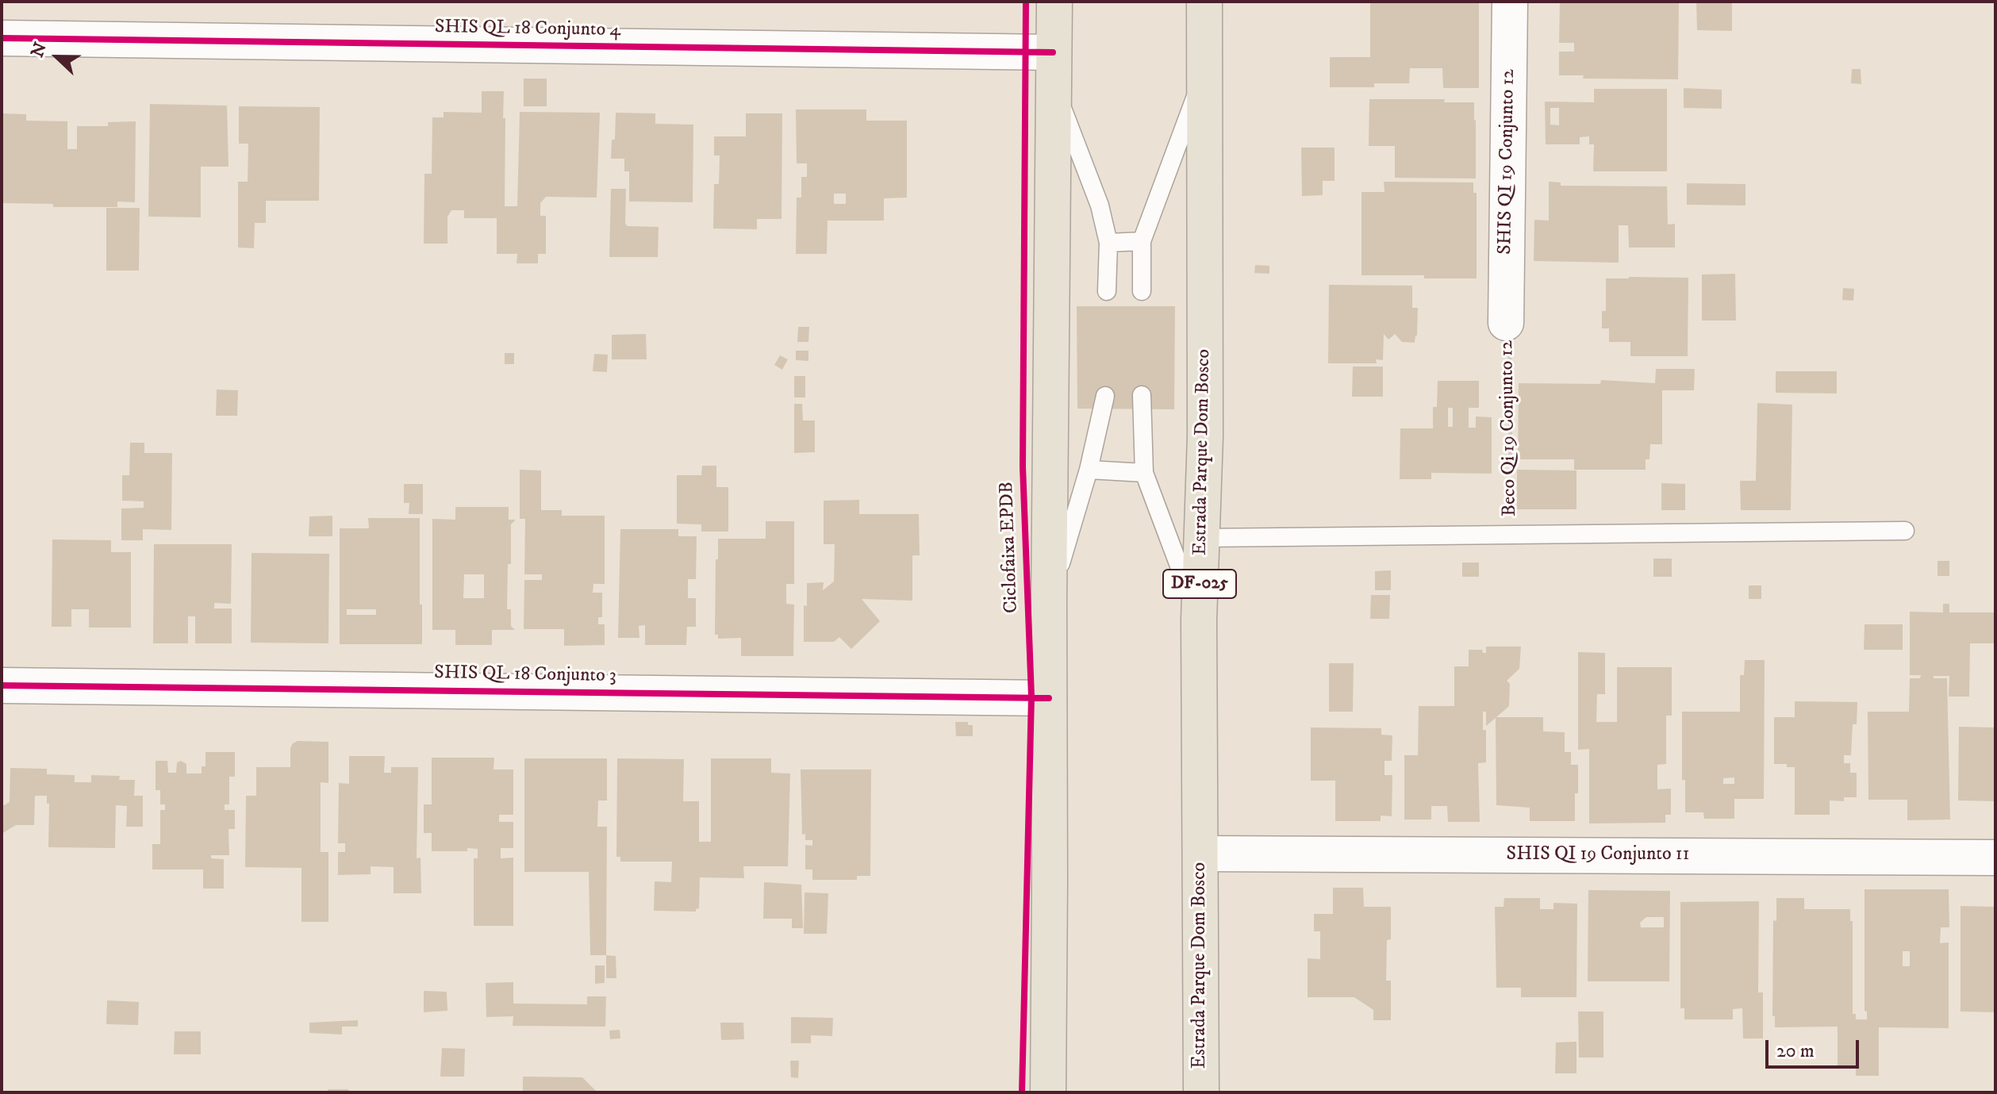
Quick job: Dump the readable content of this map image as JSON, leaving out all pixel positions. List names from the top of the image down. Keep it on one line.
{"streets":{"main road":["Estrada Parque Dom Bosco","DF-025"],"street":["SHIS QL 18 Conjunto 4","SHIS QI 19 Conjunto 12","SHIS QL 18 Conjunto 3","SHIS QI 19 Conjunto 11"],"path":["Beco Qi 19 Conjunto 12"],"cycle path":["Ciclofaixa EPDB"]},"crossings":[["SHIS QI 19 Conjunto 12","Beco Qi 19 Conjunto 12"],["Estrada Parque Dom Bosco","SHIS QI 19 Conjunto 11"]],"scale_bar":"20 m","north":"left"}
